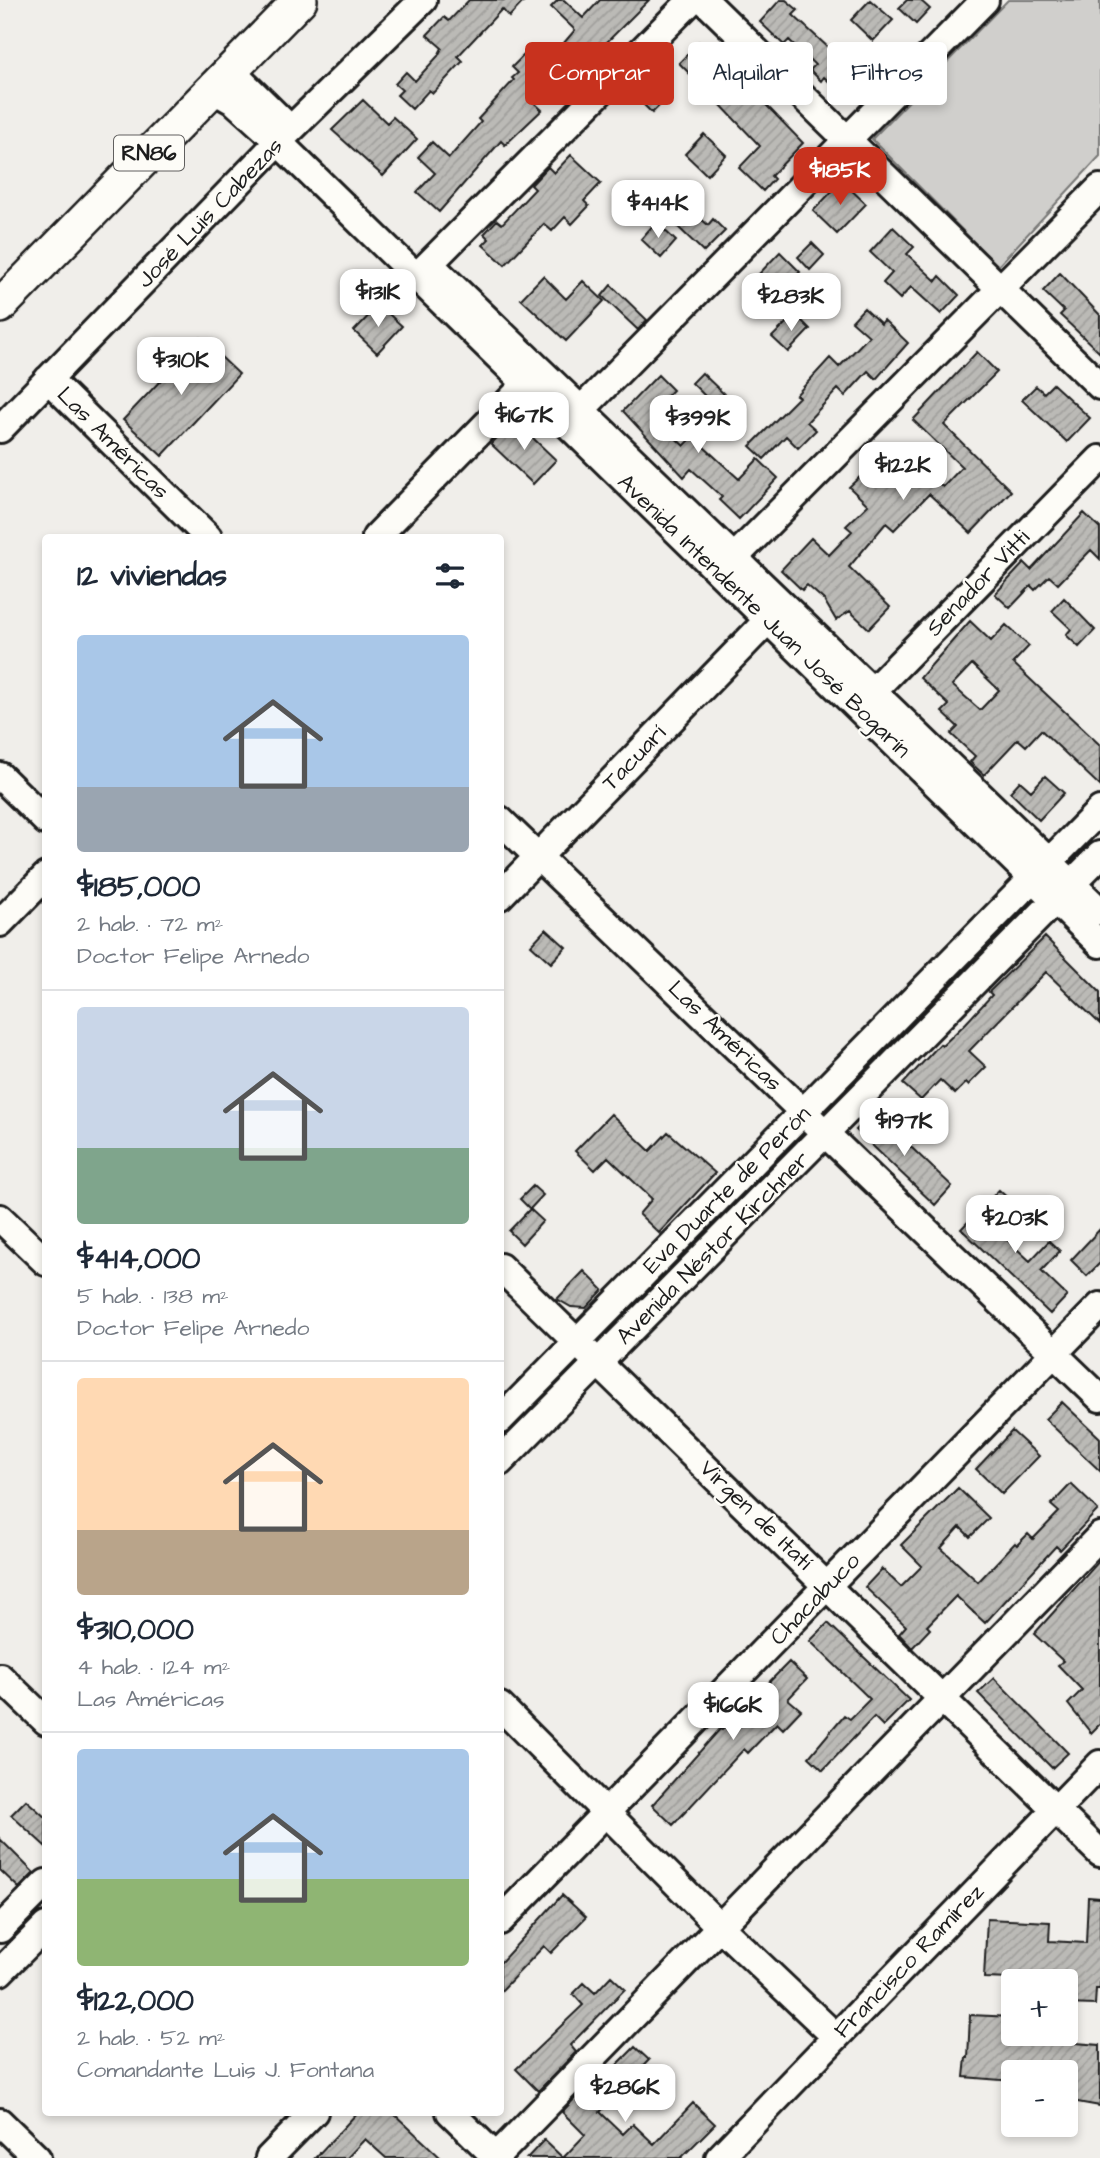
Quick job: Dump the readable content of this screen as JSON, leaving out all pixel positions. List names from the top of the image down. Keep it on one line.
{"streets":{"main road":["RN86"],"street":["José Luis Cabezas","Las Américas","Senador Vitti","Avenida Intendente Juan José Bogarín","Tacuarí","Eva Duarte de Perón","Avenida Néstor Kirchner","Virgen de Itatí","Chacabuco","Francisco Ramírez"]},"crossings":[["RN86","Avenida Intendente Juan José Bogarín"],["José Luis Cabezas","Las Américas"],["José Luis Cabezas","Avenida Intendente Juan José Bogarín"],["Las Américas","Tacuarí"],["Las Américas","Eva Duarte de Perón"],["Las Américas","Avenida Néstor Kirchner"],["Las Américas","Chacabuco"],["Senador Vitti","Avenida Intendente Juan José Bogarín"],["Avenida Intendente Juan José Bogarín","Tacuarí"],["Avenida Intendente Juan José Bogarín","Eva Duarte de Perón"],["Avenida Intendente Juan José Bogarín","Avenida Néstor Kirchner"],["Eva Duarte de Perón","Virgen de Itatí"],["Avenida Néstor Kirchner","Virgen de Itatí"],["Virgen de Itatí","Chacabuco"],["Virgen de Itatí","Francisco Ramírez"]],"page":{"chip":["Comprar","Alquilar","Filtros"],"price":["$185K","$414K","$131K","$283K","$310K","$167K","$399K","$122K","$197K","$203K","$166K","$286K"],"heading":"12 viviendas","list":[{"name":"$185,000","note":"2 hab. · 72 m² · Doctor Felipe Arnedo"},{"name":"$414,000","note":"5 hab. · 138 m² · Doctor Felipe Arnedo"},{"name":"$310,000","note":"4 hab. · 124 m² · Las Américas"},{"name":"$122,000","note":"2 hab. · 52 m² · Comandante Luis J. Fontana"}],"map_buttons":["+","−"]}}
